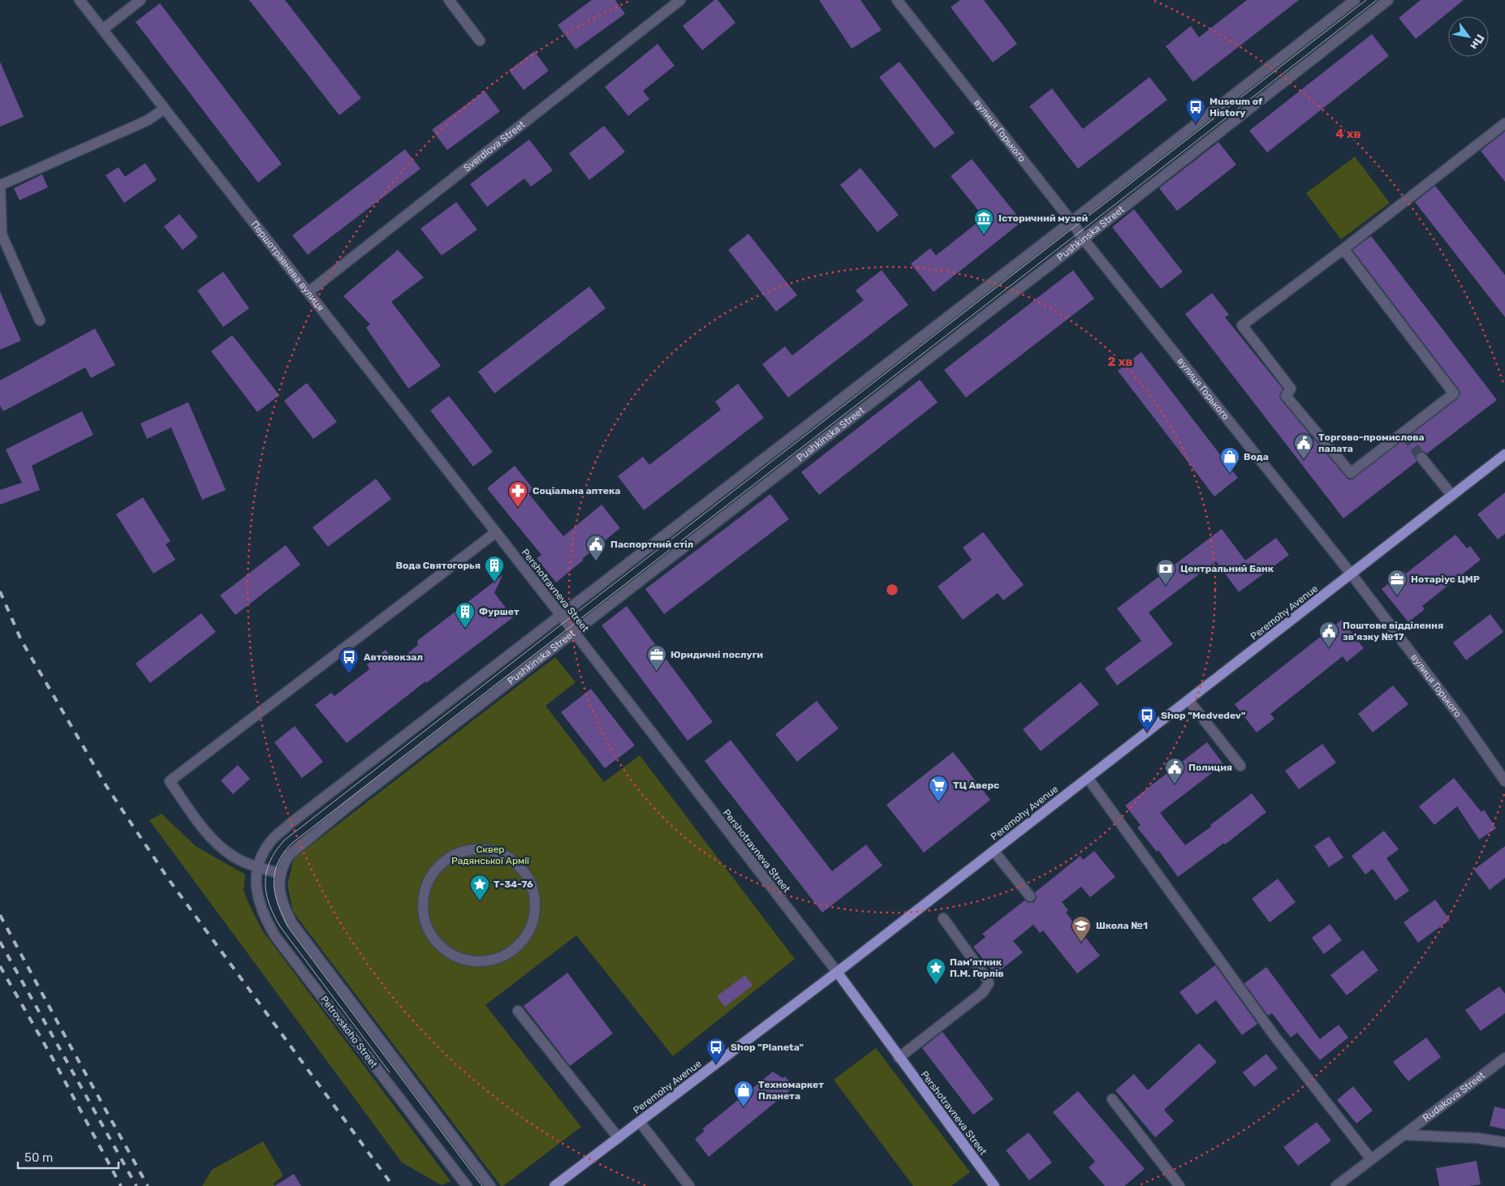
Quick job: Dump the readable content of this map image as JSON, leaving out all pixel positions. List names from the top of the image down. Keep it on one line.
{"streets":{"main road":["Pershotravneva Street","Peremohy Avenue"],"street":["вулиця Горького","Sverdlova Street","Pushkinska Street","Першотравнева вулиця","Petrovskoho Street","Rudakova Street"]},"crossings":[["вулиця Горького","Pushkinska Street"],["вулиця Горького","Peremohy Avenue"],["Sverdlova Street","Першотравнева вулиця"],["Pushkinska Street","Pershotravneva Street"],["Pushkinska Street","Petrovskoho Street"],["Першотравнева вулиця","Pershotravneva Street"],["Pershotravneva Street","Peremohy Avenue"]],"parks":["Сквер Радянської Армії"],"places":{"bus stop":["Museum of History","Автовокзал","Shop \"Medvedev\"","Shop \"Planeta\""],"museum":["Історичний музей"],"public building":["Торгово-промислова палата","Паспортний стіл","Поштове відділення зв'язку №17","Полиция"],"shop":["Вода","Техномаркет Планета"],"pharmacy":["Соціальна аптека"],"building":["Вода Святогорья","Фуршет"],"bank":["Центральний Банк"],"office":["Нотаріус ЦМР","Юридичні послуги"],"supermarket":["ТЦ Аверс"],"place":["Т-34-76","Пам'ятник П.М. Горлів"],"school or university":["Школа №1"]},"scale_bar":"50 m","north":"bottom right","rings":["4 хв","2 хв"]}
